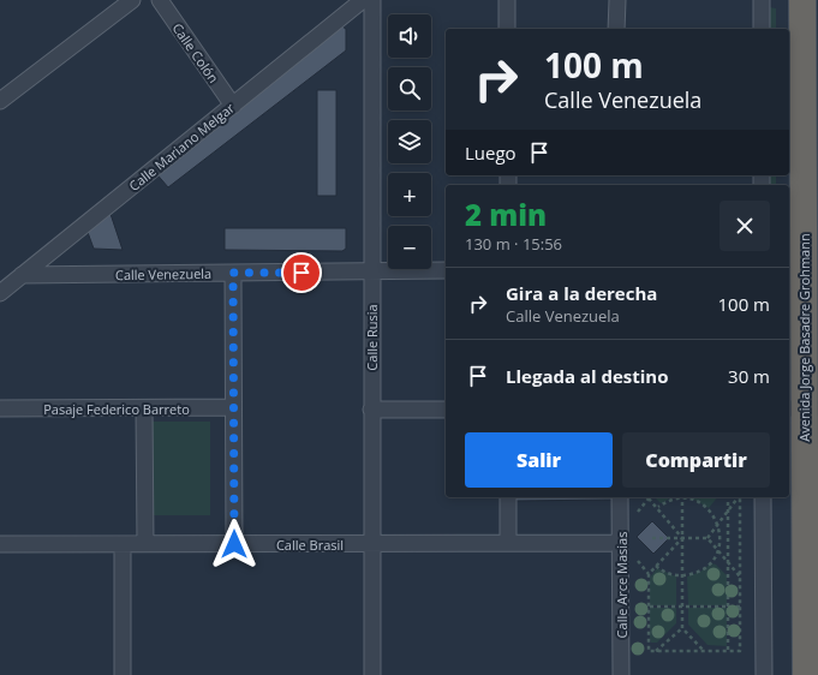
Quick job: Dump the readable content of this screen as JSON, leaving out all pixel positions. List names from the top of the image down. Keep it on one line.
{"streets":{"highway":["Avenida Jorge Basadre Grohmann"],"street":["Calle Colón","Calle Mariano Melgar","Calle Venezuela","Calle Rusia","Pasaje Federico Barreto","Calle Brasil","Calle Arce Masias"]},"crossings":[["Calle Colón","Calle Mariano Melgar"],["Calle Mariano Melgar","Calle Venezuela"],["Calle Venezuela","Calle Rusia"],["Calle Rusia","Calle Brasil"],["Calle Brasil","Calle Arce Masias"]],"page":{"map_buttons":["+","−"],"turn":["100 m","Calle Venezuela"],"then":"Luego","heading":["2 min","130 m · 15:56"],"list":[{"name":"Gira a la derecha","note":"Calle Venezuela","value":"100 m"},{"name":"Llegada al destino","value":"30 m"}],"buttons":["Salir","Compartir"]}}
